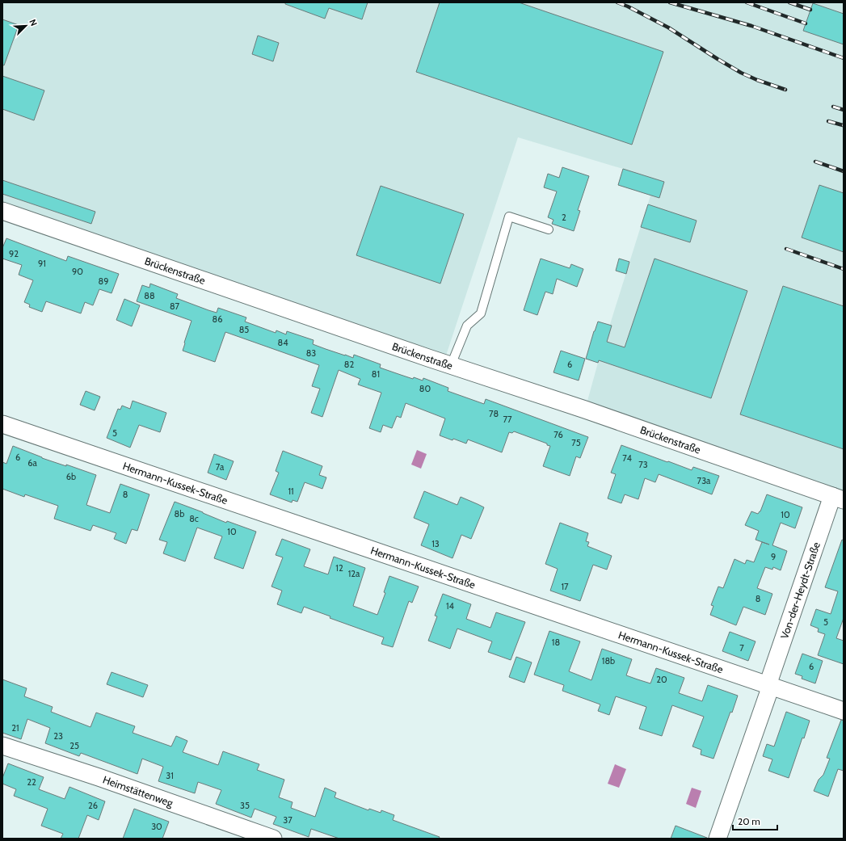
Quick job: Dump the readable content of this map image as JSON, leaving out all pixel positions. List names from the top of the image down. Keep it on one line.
{"streets":{"street":["Brückenstraße","Hermann-Kussek-Straße","Von-der-Heydt-Straße","Heimstättenweg"]},"crossings":[["Brückenstraße","Von-der-Heydt-Straße"],["Hermann-Kussek-Straße","Von-der-Heydt-Straße"]],"house_numbers":["2","92","91","90","89","88","87","86","85","84","83","82","6","81","80","78","77","5","76","75","6","74","6a","73","7a","6b","73a","11","8","8b","10","8c","10","13","9","12","12a","17","8","14","5","18","7","18b","6","20","21","23","25","31","22","26","35","37","30"],"scale_bar":"20 m","north":"top right"}
